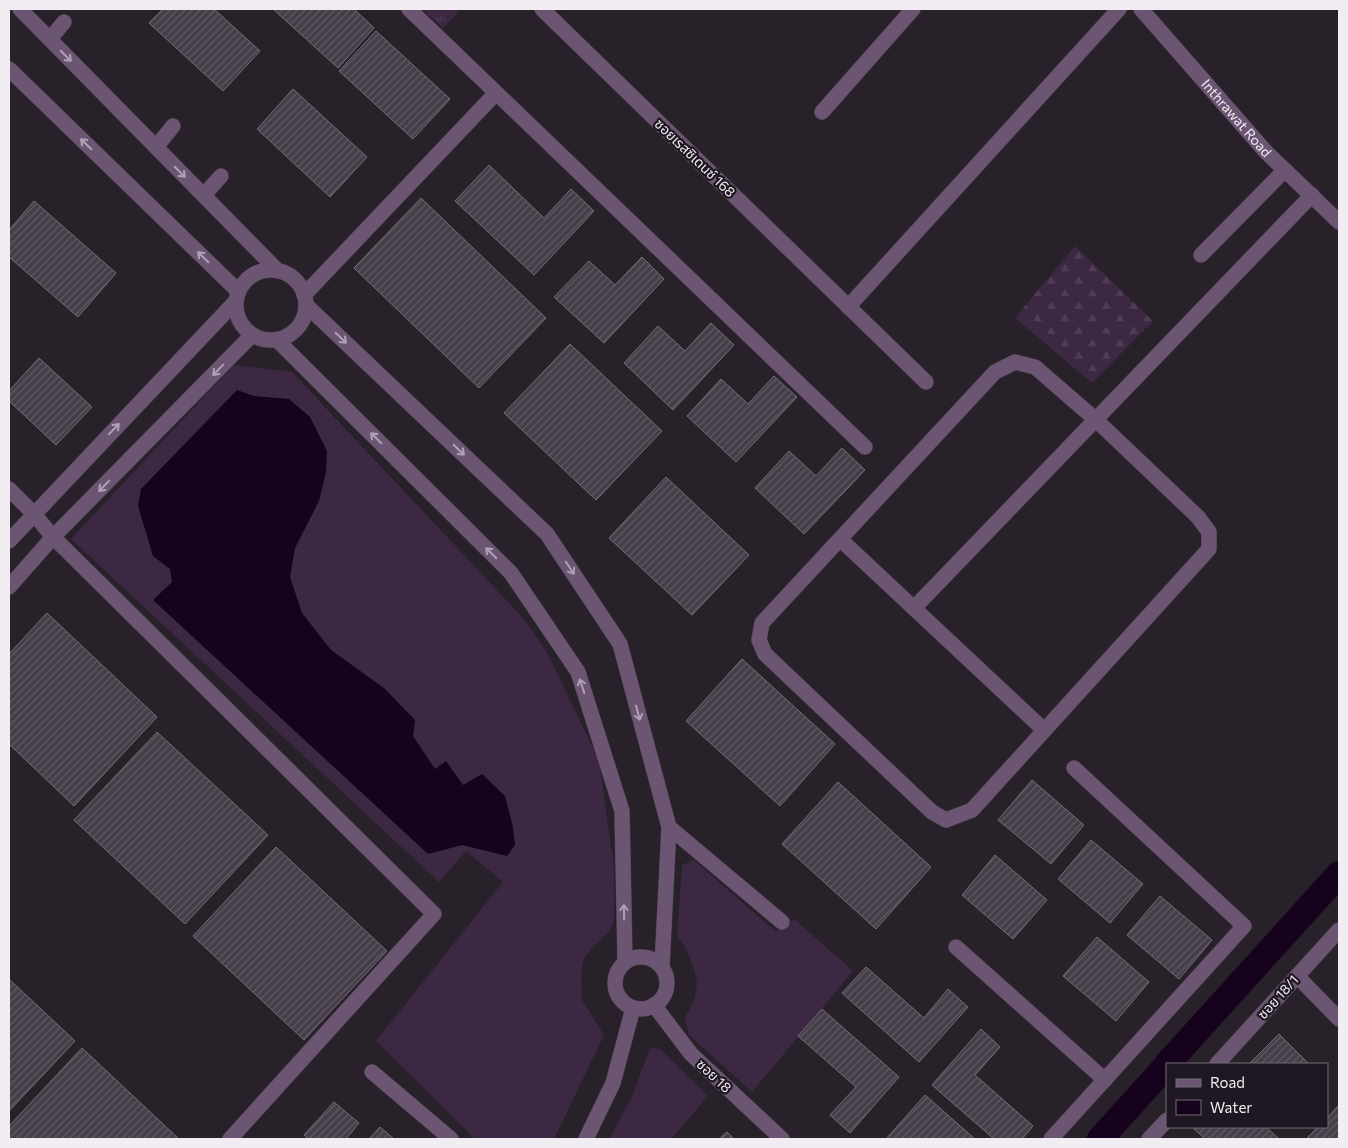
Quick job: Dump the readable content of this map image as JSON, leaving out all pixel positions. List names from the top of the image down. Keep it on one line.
{"streets":{"street":["Inthrawat Road","ซอยเรสซิเดนซ์ 168","ซอย 18/1","ซอย 18"]},"legend":["Road","Water"]}
